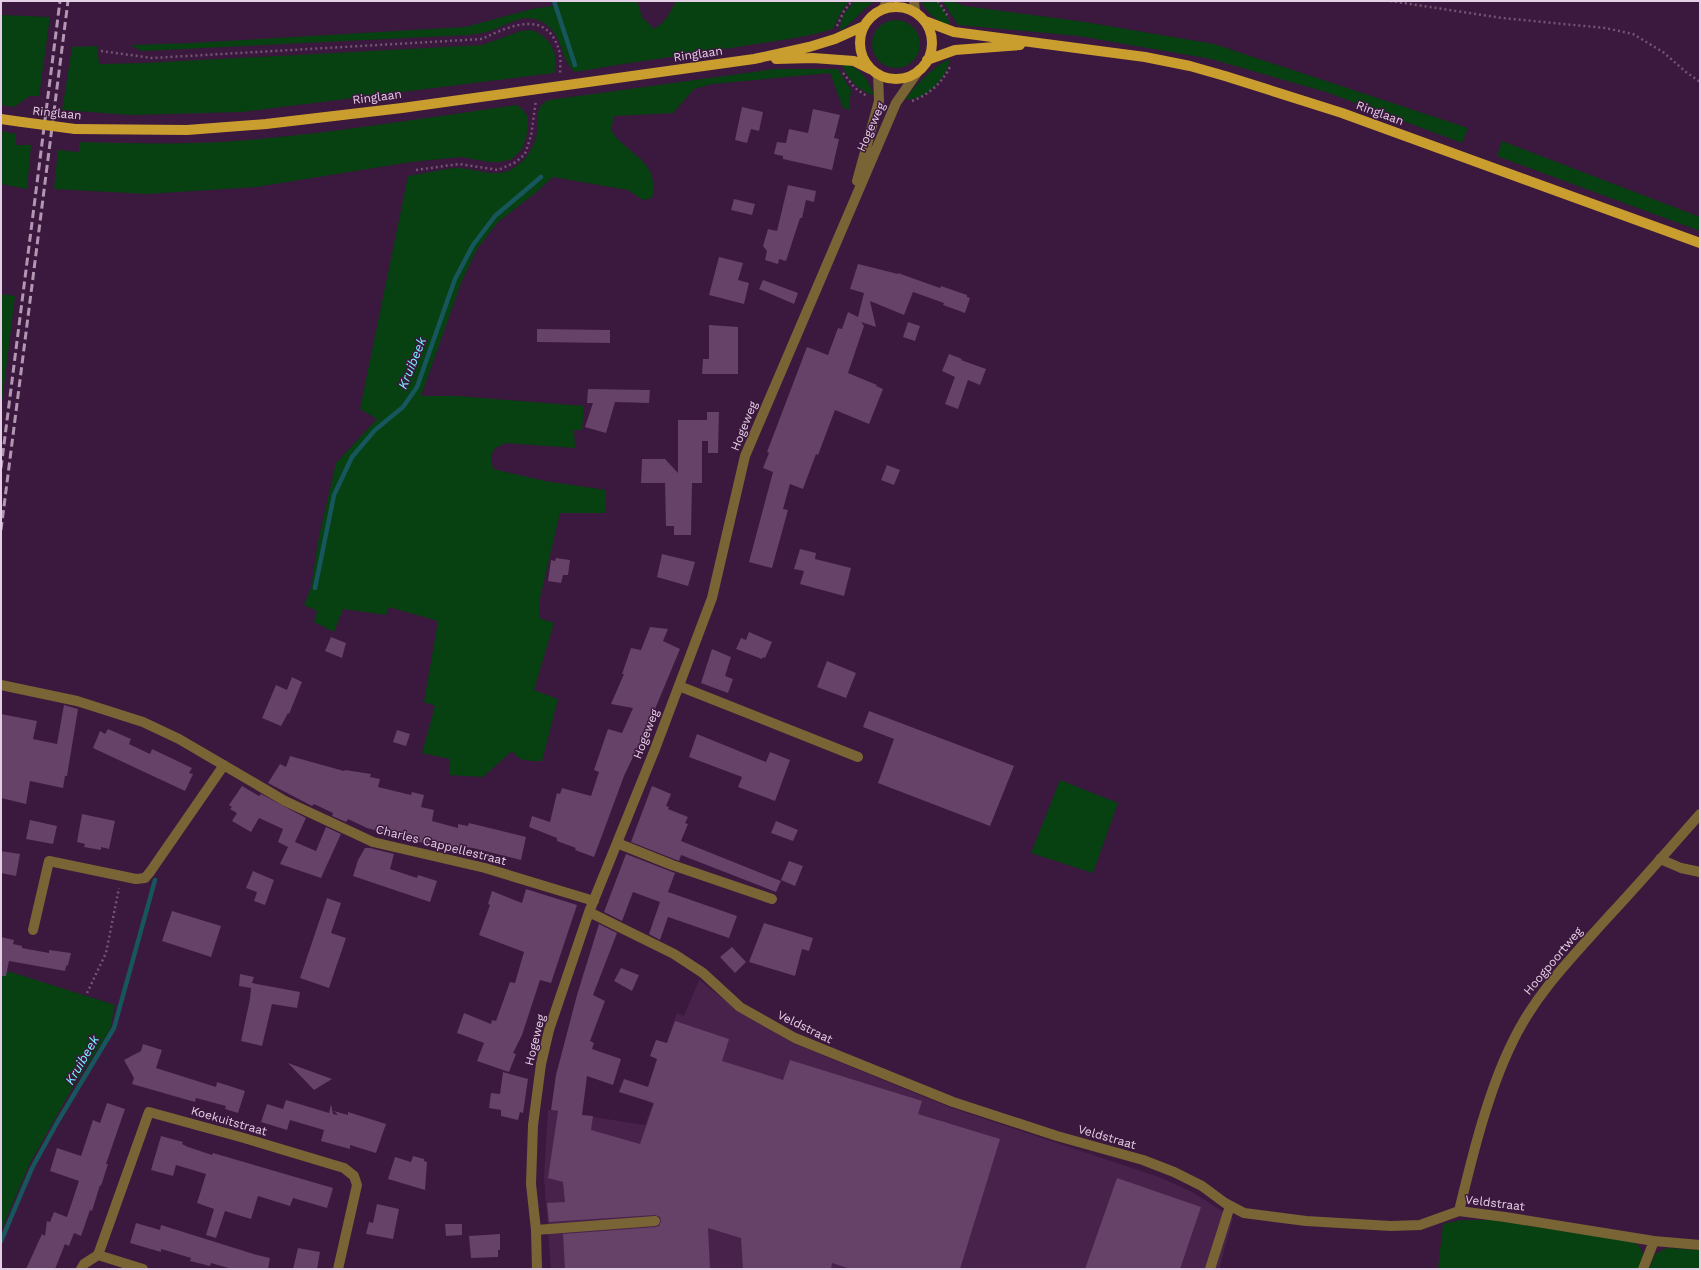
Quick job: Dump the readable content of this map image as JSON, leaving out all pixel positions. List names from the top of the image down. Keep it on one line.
{"streets":{"main road":["Ringlaan"],"street":["Hogeweg","Charles Cappellestraat","Hoogpoortweg","Veldstraat","Koekuitstraat"]},"crossings":[["Ringlaan","Hogeweg"],["Hogeweg","Charles Cappellestraat"],["Hogeweg","Veldstraat"],["Hoogpoortweg","Veldstraat"]],"water":["Kruibeek"]}
